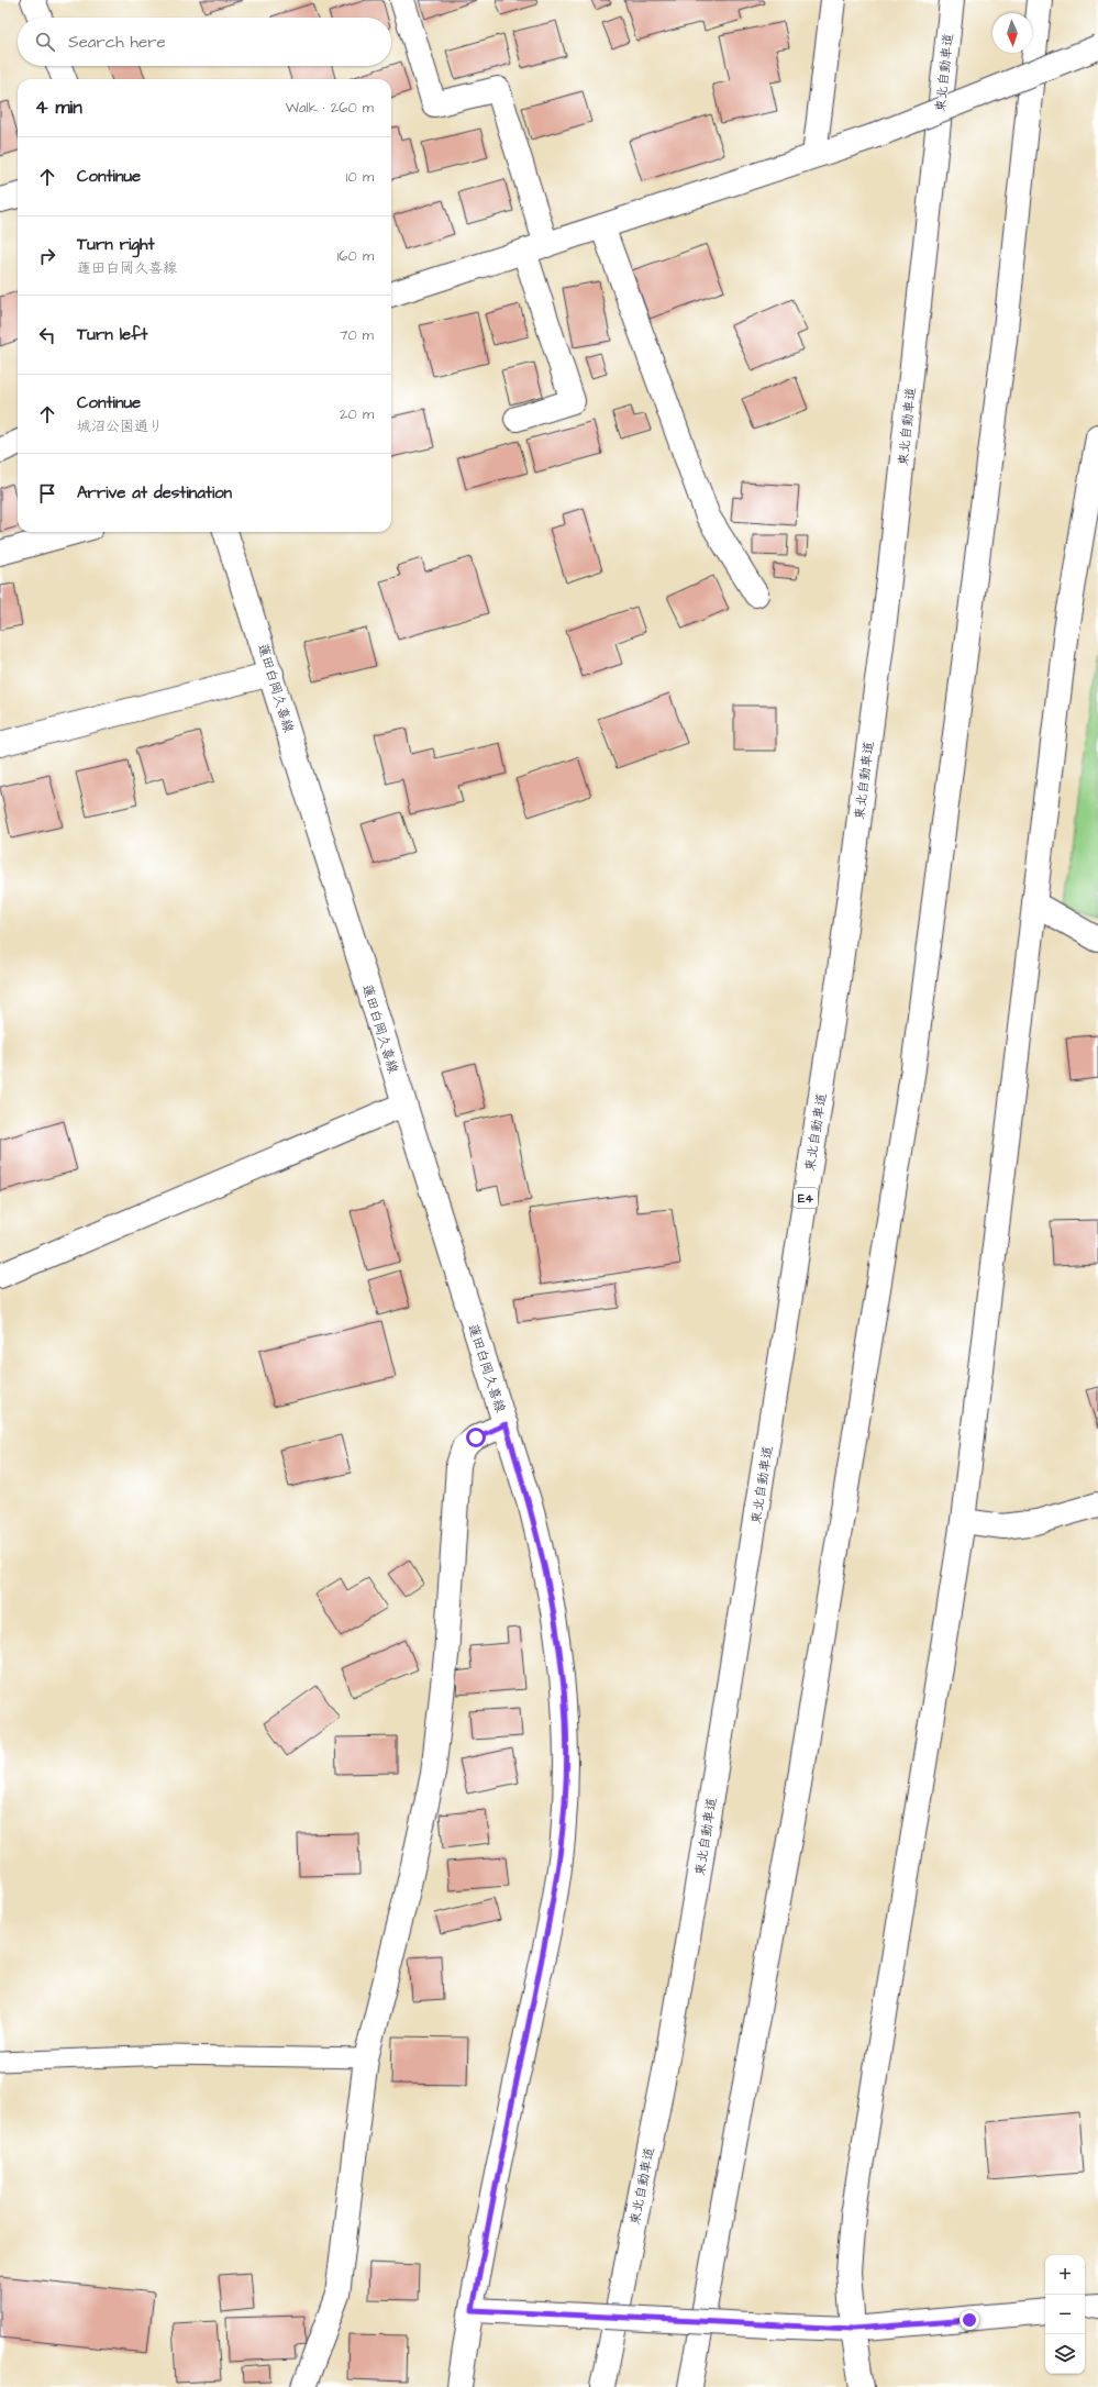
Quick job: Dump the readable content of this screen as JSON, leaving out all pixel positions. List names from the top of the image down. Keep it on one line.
{"streets":{"main road":["東北自動車道","蓮田白岡久喜線","E4"]},"north":"bottom","page":{"search":"Search here","heading":["4 min","Walk · 260 m"],"list":[["Continue","10 m"],["Turn right","蓮田白岡久喜線","160 m"],["Turn left","70 m"],["Continue","城沼公園通り","20 m"],"Arrive at destination"],"map_buttons":["+","−"]}}
